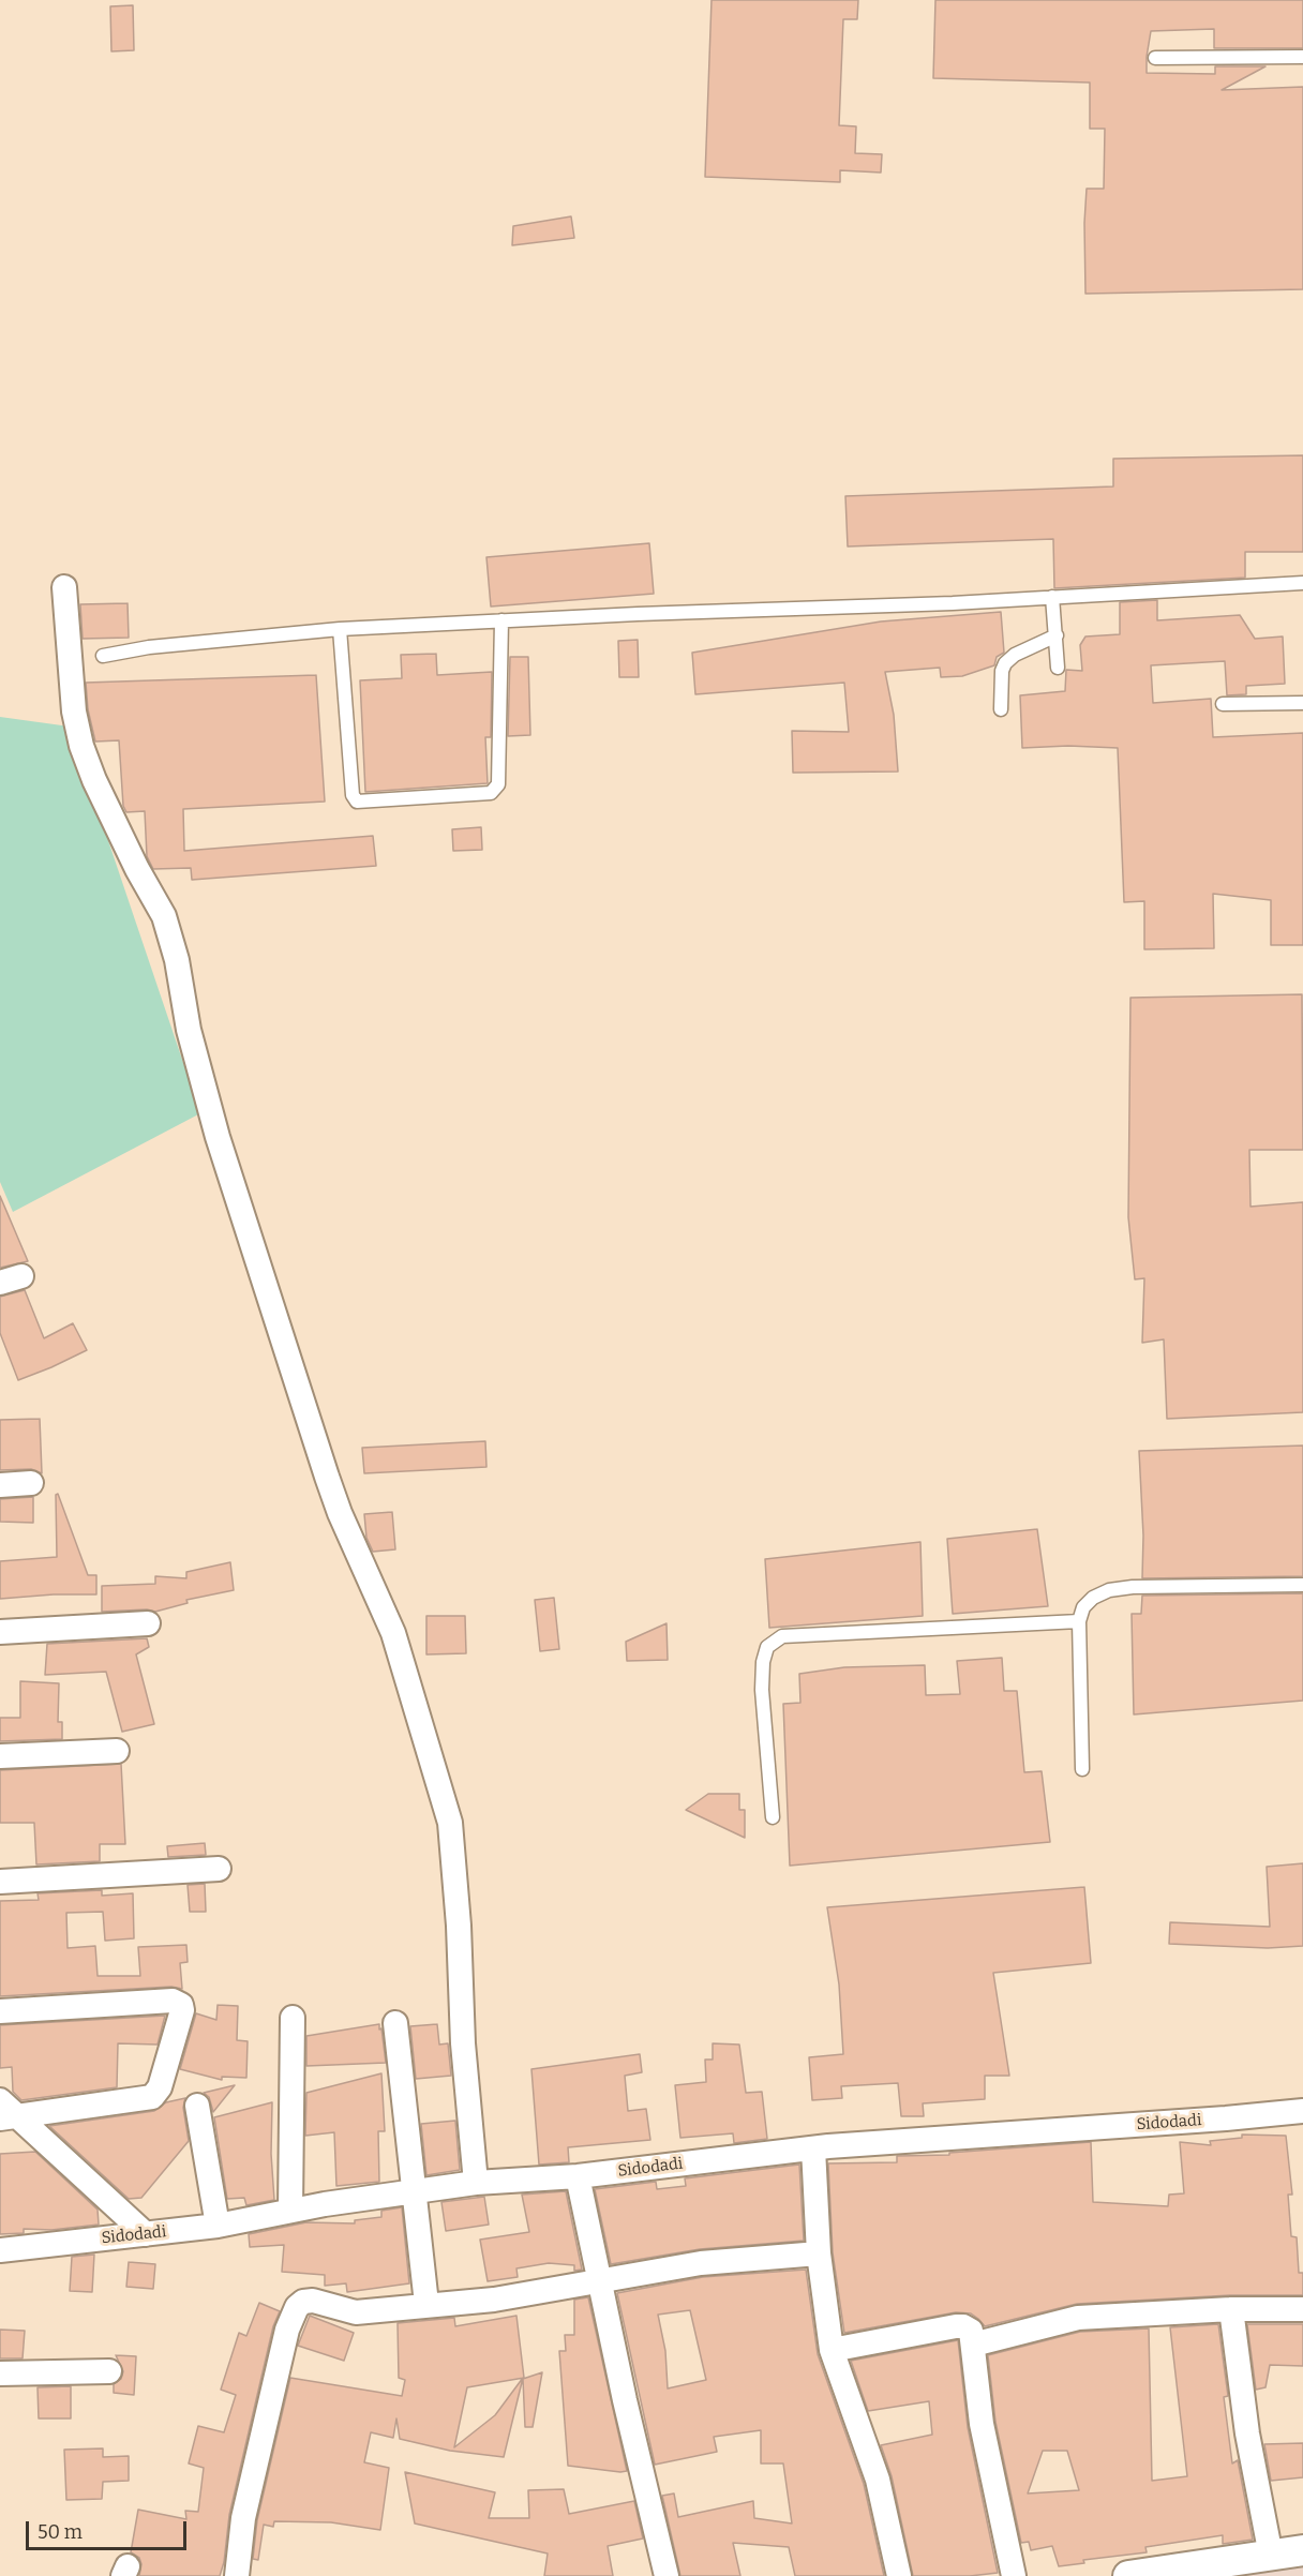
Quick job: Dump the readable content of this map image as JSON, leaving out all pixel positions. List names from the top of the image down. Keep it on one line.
{"streets":{"street":["Sidodadi"]},"scale_bar":"50 m"}
